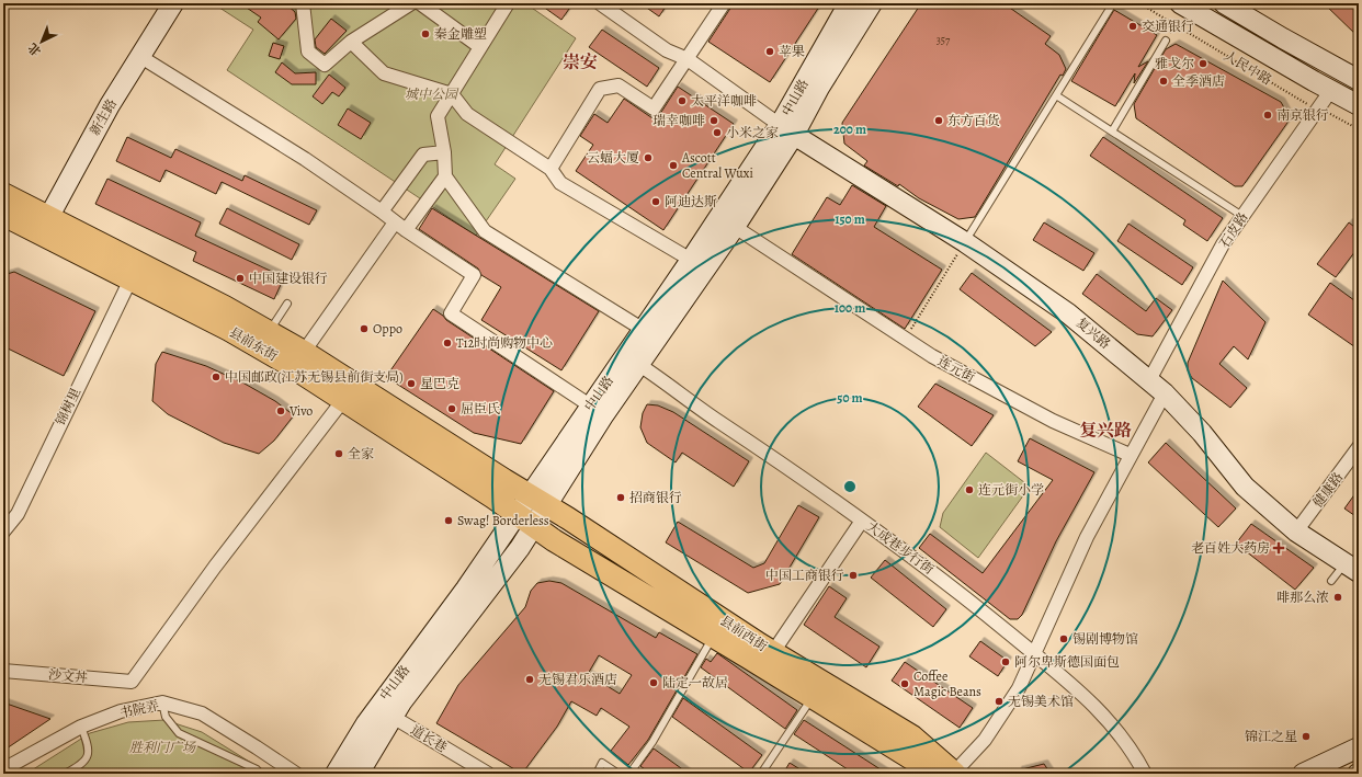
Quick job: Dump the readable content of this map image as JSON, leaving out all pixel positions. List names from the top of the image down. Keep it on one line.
{"streets":{"main road":["人民中路","中山路","新生路","复兴路","县前东街","县前西街"],"street":["石皮路","连元街","锦树里","健康路","大成巷步行街","沙文丼","书院弄","道长巷"]},"crossings":[["人民中路","石皮路"],["中山路","复兴路"],["中山路","县前东街"],["中山路","连元街"],["中山路","大成巷步行街"],["中山路","县前西街"],["中山路","道长巷"],["新生路","县前东街"],["石皮路","复兴路"],["复兴路","健康路"],["县前东街","锦树里"],["县前东街","县前西街"],["县前东街","沙文丼"]],"districts":["崇安","复兴路"],"parks":["城中公园","胜利门广场"],"places":{"other":["交通银行","秦金雕塑","苹果","雅戈尔","全季酒店","太平洋咖啡","南京银行","瑞幸咖啡","东方百货","小米之家","云蝠大厦","Ascott Central Wuxi","阿迪达斯","中国建设银行","Oppo","T12时尚购物中心","中国邮政(江苏无锡县前街支局)","星巴克","屈臣氏","Vivo","全家","连元街小学","招商银行","Swag! Borderless","中国工商银行","啡那么浓","锡剧博物馆","阿尔卑斯德国面包","无锡君乐酒店","陆定一故居","Coffee Magic Beans","无锡美术馆","锦江之星"],"health":["老百姓大药房"]},"house_numbers":["357"],"north":"bottom left","rings":["200 m","150 m","100 m","50 m"]}
